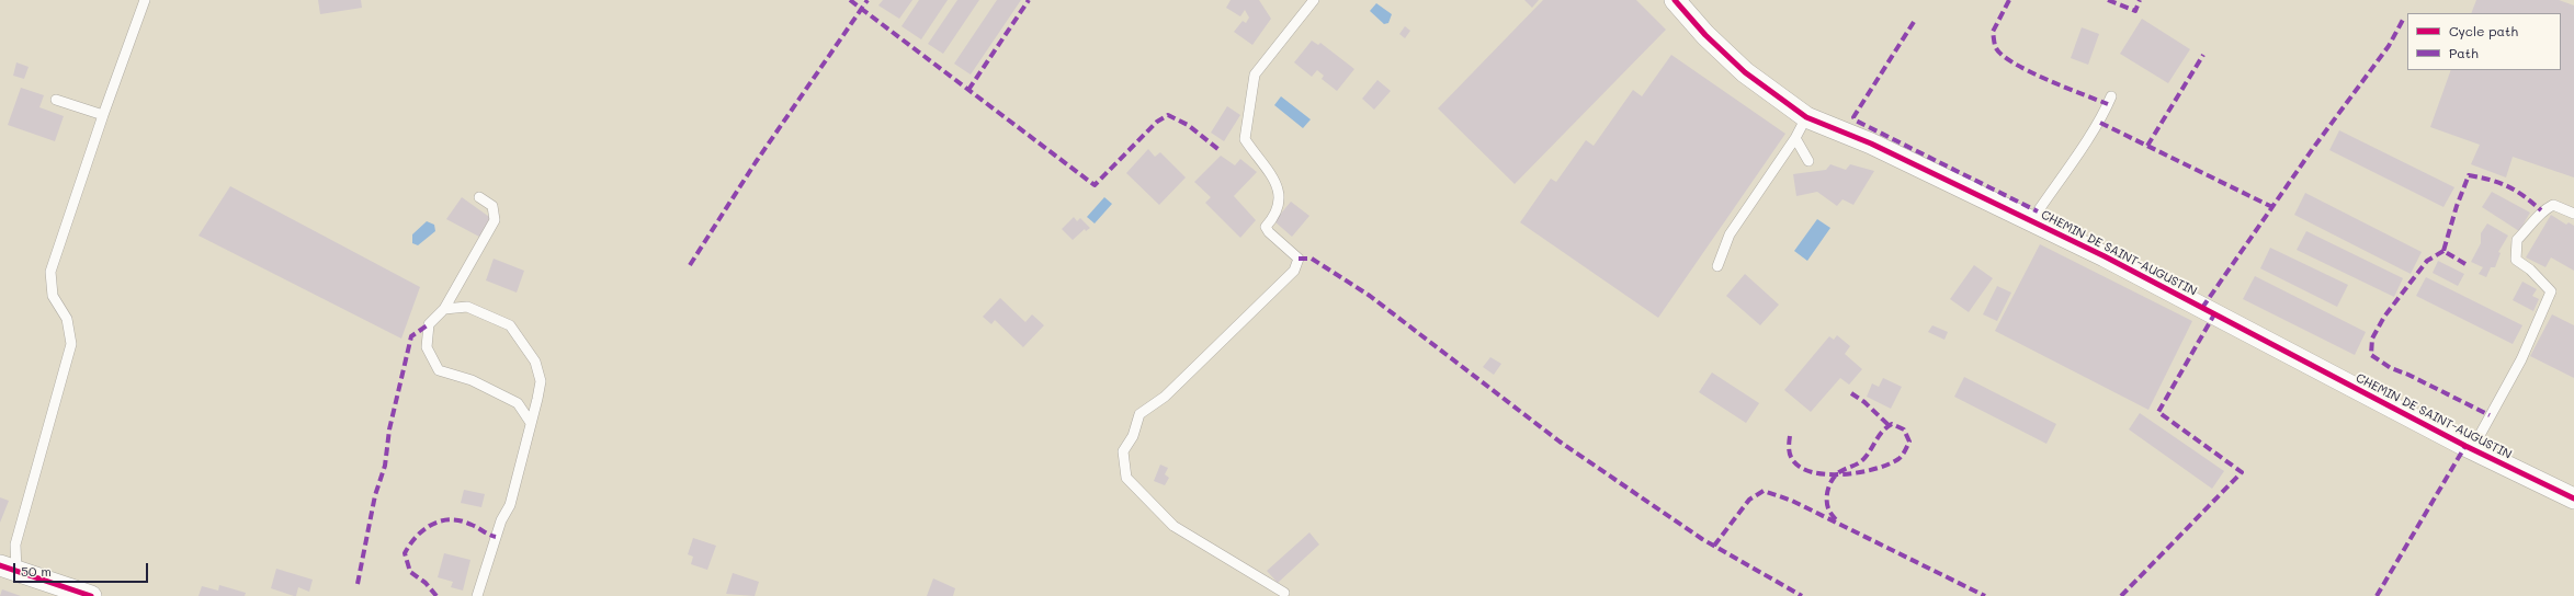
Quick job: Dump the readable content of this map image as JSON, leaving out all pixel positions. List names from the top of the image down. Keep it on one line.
{"streets":{"street":["CHEMIN DE SAINT-AUGUSTIN"]},"legend":["Cycle path","Path"],"scale_bar":"50 m"}
